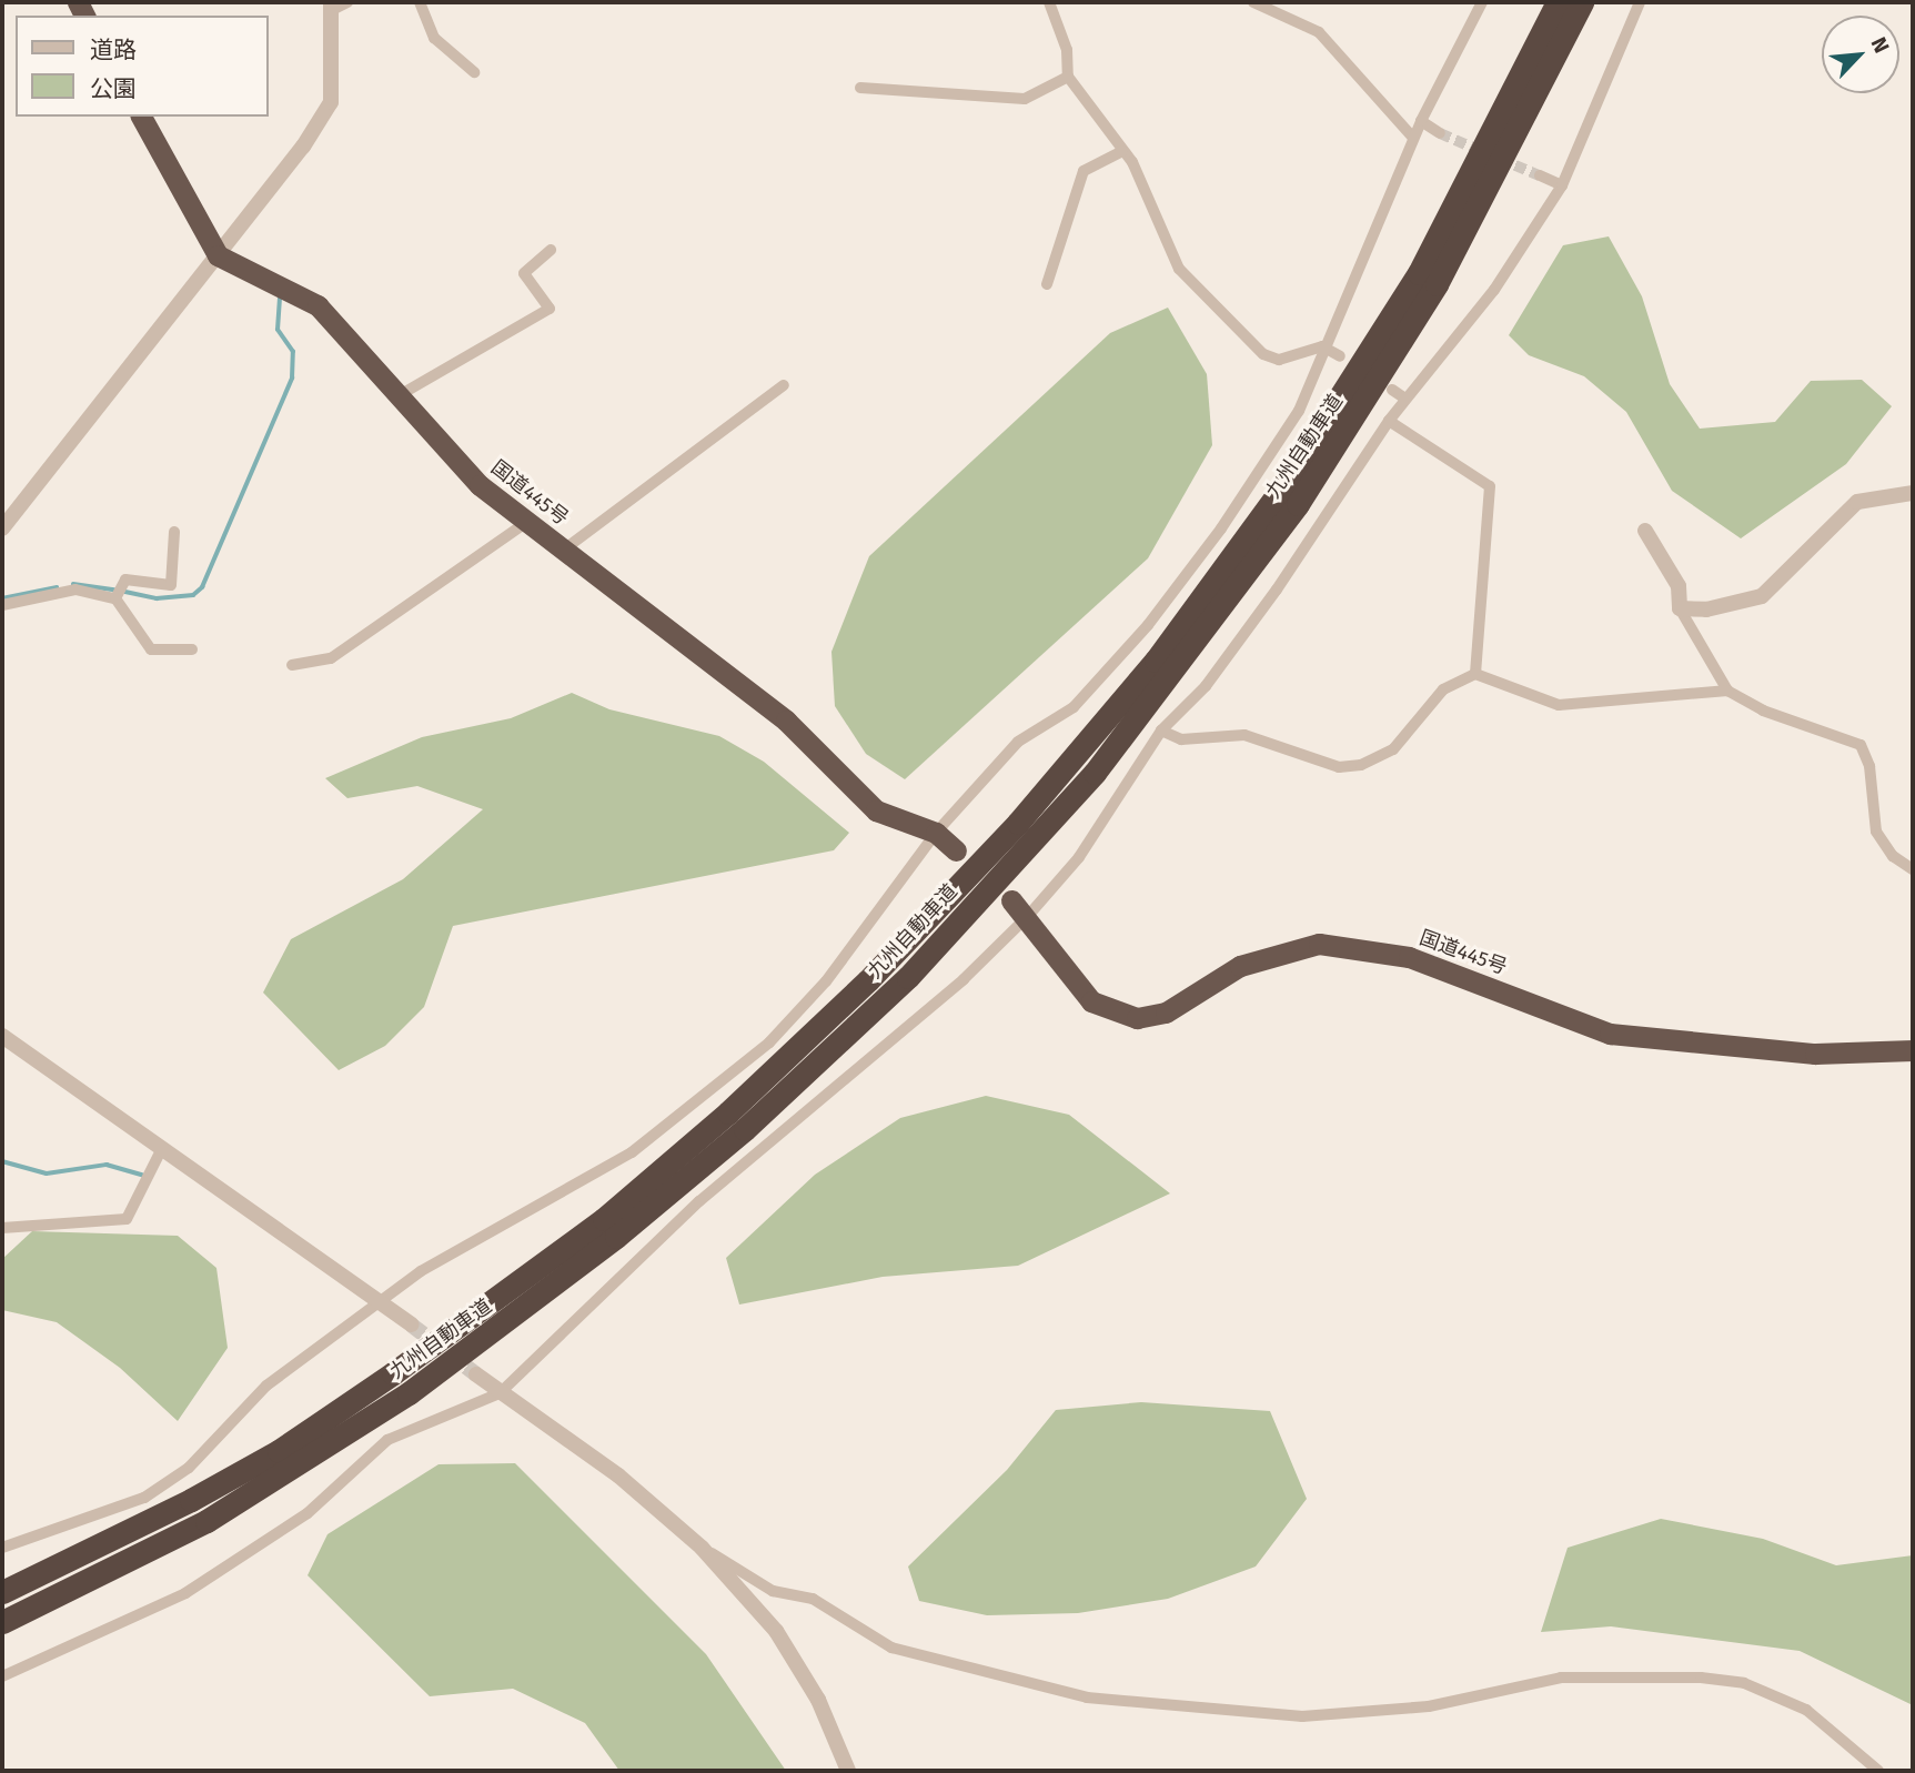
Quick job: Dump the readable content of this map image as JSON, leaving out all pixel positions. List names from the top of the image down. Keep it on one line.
{"streets":{"highway":["九州自動車道","国道445号"]},"legend":["道路","公園"],"north":"top right"}
